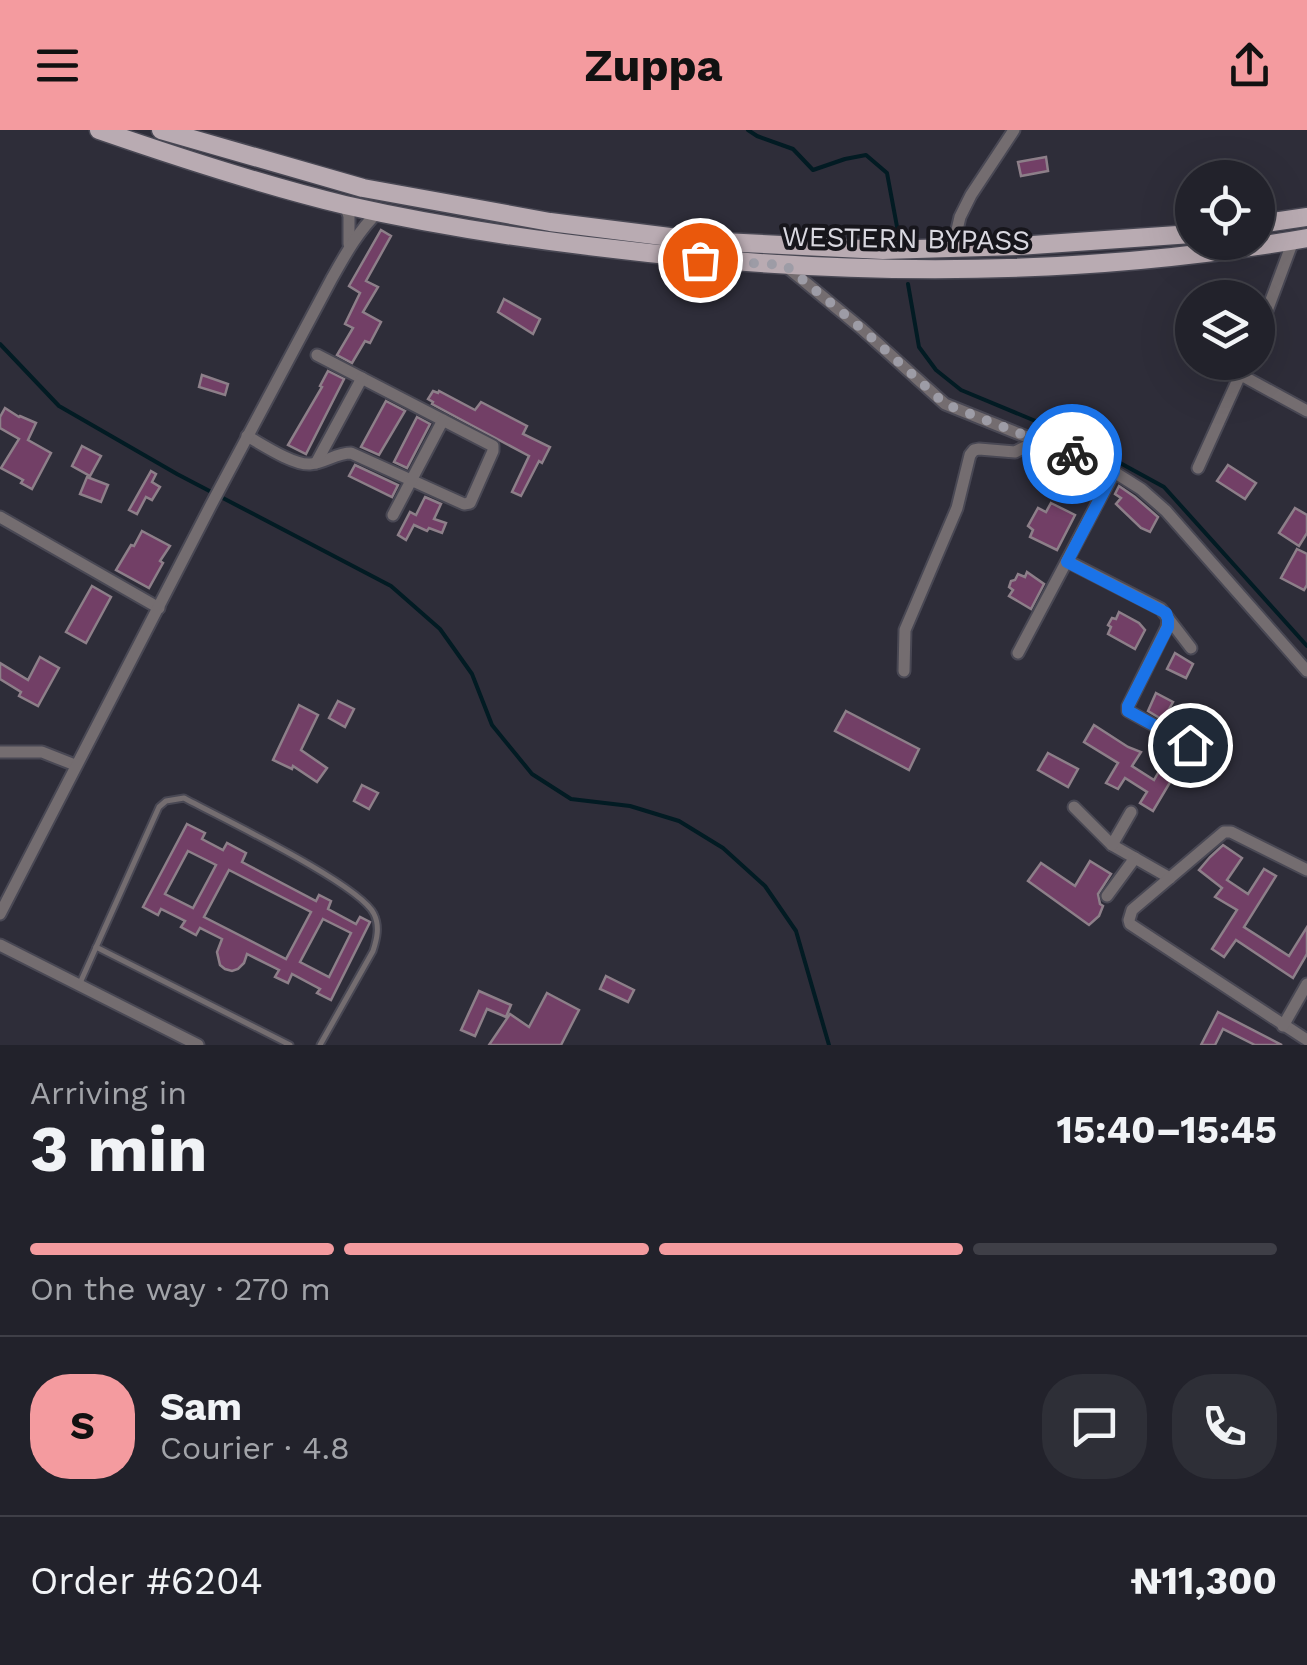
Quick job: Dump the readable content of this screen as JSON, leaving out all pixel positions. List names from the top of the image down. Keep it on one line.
{"streets":{"main road":["WESTERN BYPASS"]},"page":{"header":"Zuppa","heading":["3 min","Arriving in","15:40–15:45"],"panel":["Sam","Courier · 4.8","Order #6204","₦11,300"],"bar":"On the way · 270 m","round":"S"}}
